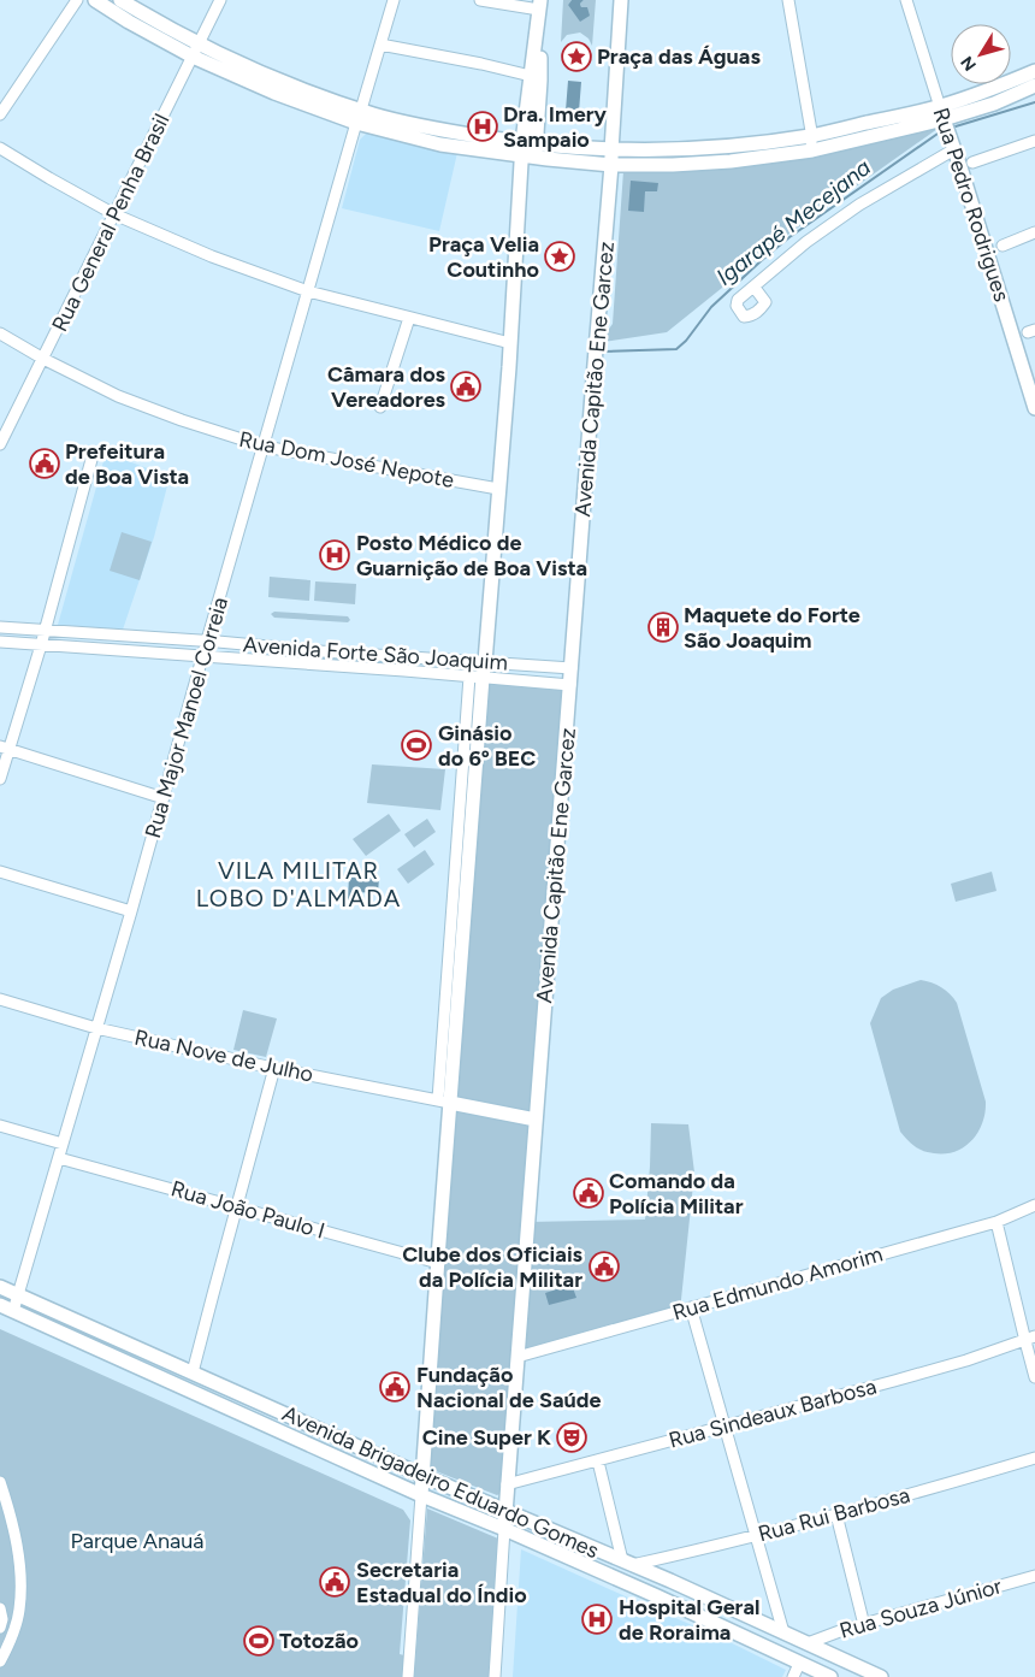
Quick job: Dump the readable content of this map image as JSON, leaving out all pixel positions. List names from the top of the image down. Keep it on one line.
{"streets":{"main road":["Rua Pedro Rodrigues","Avenida Capitão Ene Garcez","Avenida Brigadeiro Eduardo Gomes"],"street":["Rua General Penha Brasil","Rua Dom José Nepote","Avenida Forte São Joaquim","Rua Major Manoel Correia","Rua Nove de Julho","Rua João Paulo I","Rua Edmundo Amorim","Rua Sindeaux Barbosa","Rua Rui Barbosa","Rua Souza Júnior"]},"crossings":[["Rua General Penha Brasil","Rua Dom José Nepote"],["Avenida Capitão Ene Garcez","Avenida Forte São Joaquim"],["Avenida Capitão Ene Garcez","Rua Edmundo Amorim"],["Avenida Capitão Ene Garcez","Rua Sindeaux Barbosa"],["Avenida Capitão Ene Garcez","Avenida Brigadeiro Eduardo Gomes"],["Rua Dom José Nepote","Rua Major Manoel Correia"],["Avenida Forte São Joaquim","Rua Major Manoel Correia"],["Rua Major Manoel Correia","Rua Nove de Julho"],["Rua Major Manoel Correia","Rua João Paulo I"],["Rua Major Manoel Correia","Avenida Brigadeiro Eduardo Gomes"],["Avenida Brigadeiro Eduardo Gomes","Rua Rui Barbosa"],["Avenida Brigadeiro Eduardo Gomes","Rua Souza Júnior"]],"districts":["VILA MILITAR LOBO D'ALMADA"],"water":["Igarapé Mecejana"],"parks":["Parque Anauá"],"places":{"place":["Praça das Águas","Praça Velia Coutinho"],"hospital":["Dra. Imery Sampaio","Posto Médico de Guarnição de Boa Vista","Hospital Geral de Roraima"],"public building":["Câmara dos Vereadores","Prefeitura de Boa Vista","Comando da Polícia Militar","Clube dos Oficiais da Polícia Militar","Fundação Nacional de Saúde","Secretaria Estadual do Índio"],"building":["Maquete do Forte São Joaquim"],"sports":["Ginásio do 6º BEC","Totozão"],"theatre":["Cine Super K"]},"north":"bottom left"}
